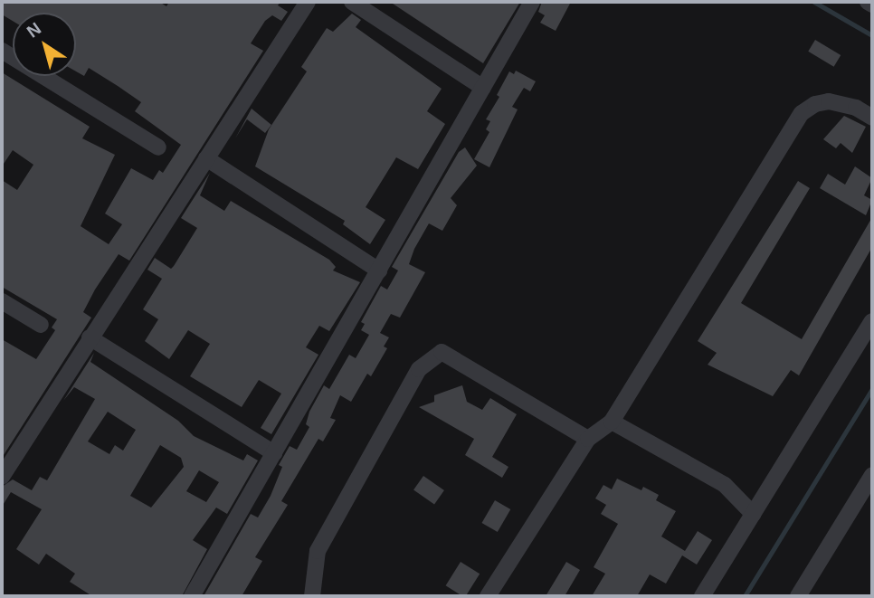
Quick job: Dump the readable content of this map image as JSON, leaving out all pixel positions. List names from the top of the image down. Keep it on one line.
{"north":"top left"}
